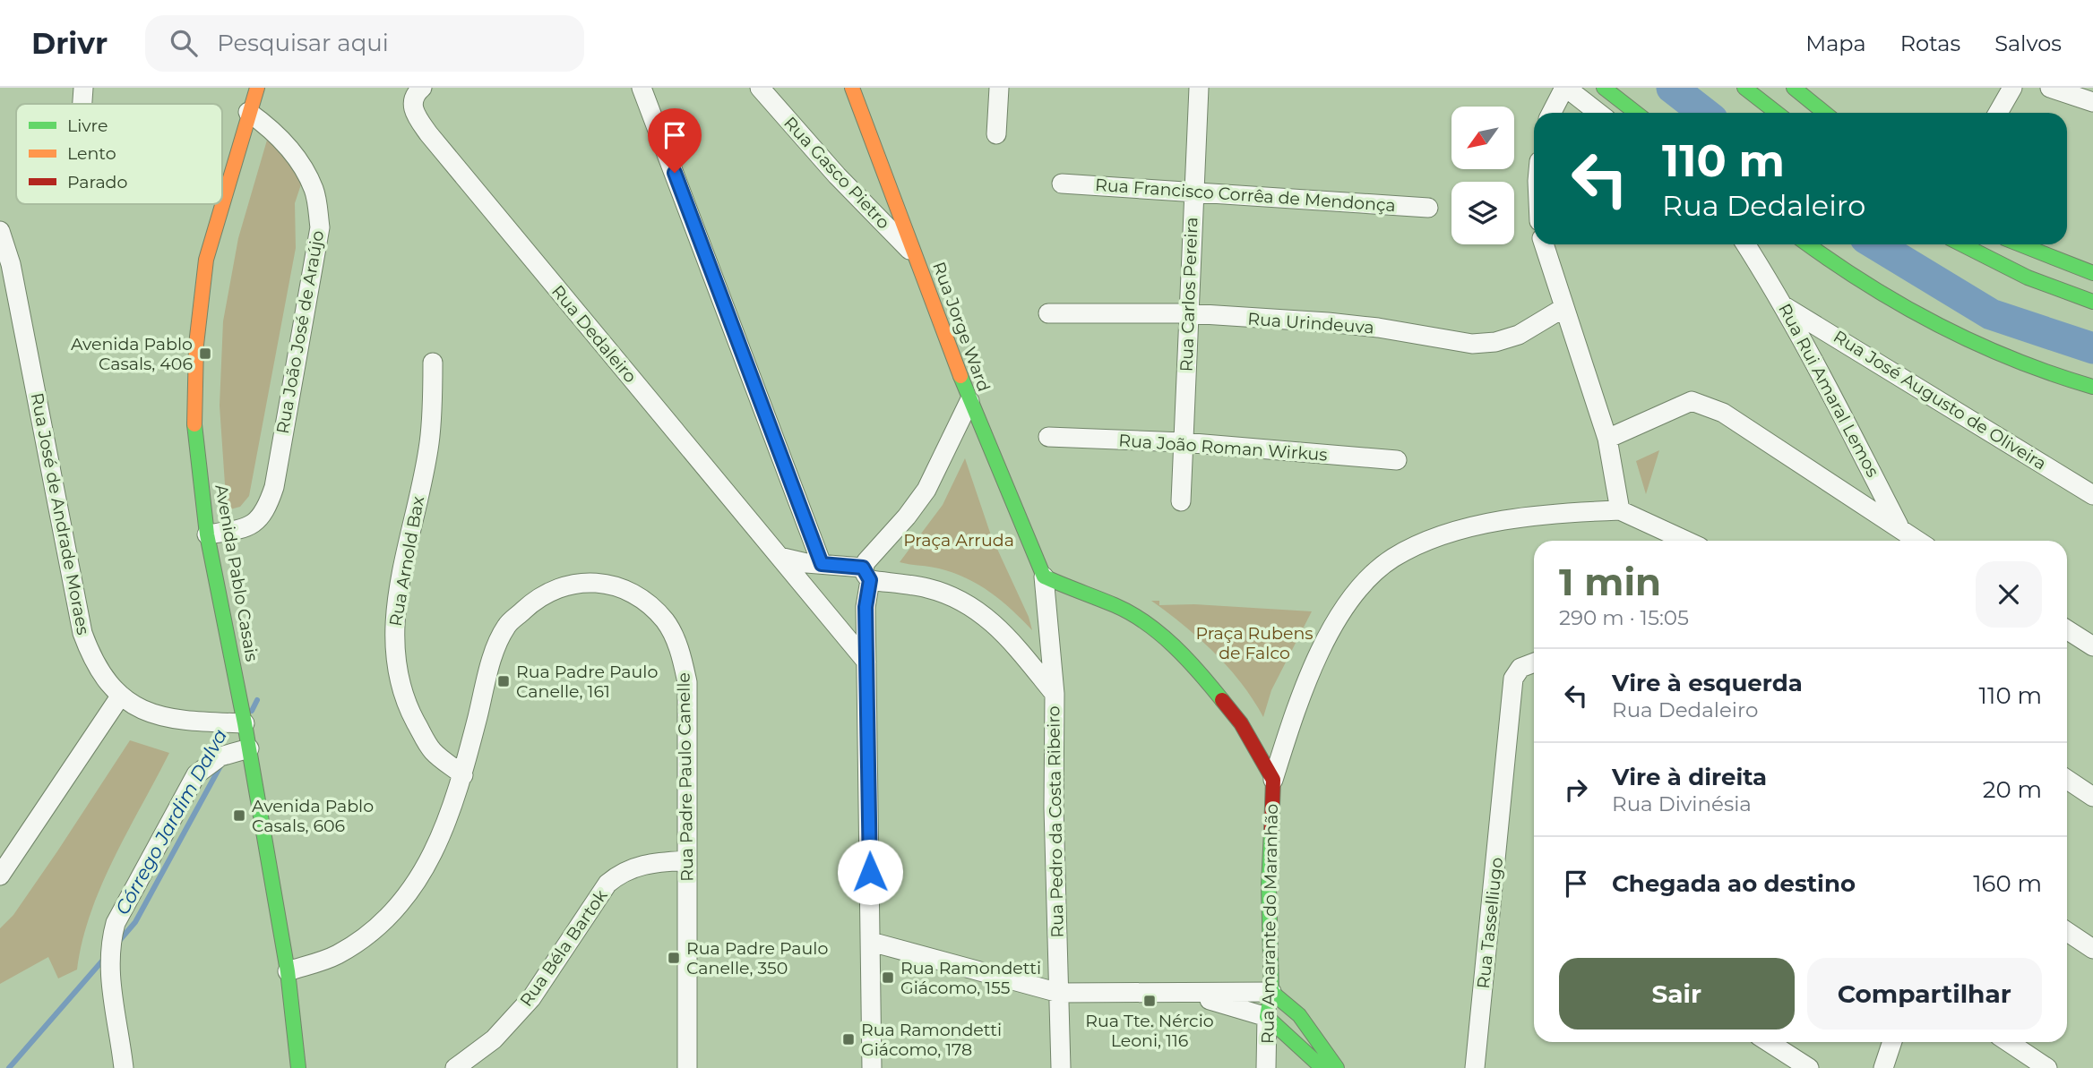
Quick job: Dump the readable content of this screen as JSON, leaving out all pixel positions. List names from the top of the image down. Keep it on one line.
{"streets":{"main road":["Rua Jorge Ward","Avenida Pablo Casais","Rua Amarante do Maranhão"],"street":["Rua Gasco Pietro","Rua Francisco Corrêa de Mendonça","Rua Carlos Pereira","Rua Urindeuva","Rua João José de Araújo","Rua Dedaleiro","Rua Rui Amaral Lemos","Rua José Augusto de Oliveira","Rua João Roman Wirkus","Rua José de Andrade Moraes","Rua Arnold Bax","Rua Padre Paulo Canelle","Rua Pedro da Costa Ribeiro","Rua Tasselliugo","Rua Béla Bartok"]},"crossings":[["Rua Gasco Pietro","Rua Jorge Ward"],["Rua Francisco Corrêa de Mendonça","Rua Carlos Pereira"],["Rua Carlos Pereira","Rua Urindeuva"],["Rua Carlos Pereira","Rua João Roman Wirkus"],["Rua Jorge Ward","Rua Pedro da Costa Ribeiro"],["Rua João José de Araújo","Avenida Pablo Casais"],["Rua Rui Amaral Lemos","Rua José Augusto de Oliveira"],["Rua José de Andrade Moraes","Avenida Pablo Casais"],["Rua Arnold Bax","Rua Padre Paulo Canelle"],["Avenida Pablo Casais","Rua Padre Paulo Canelle"],["Rua Padre Paulo Canelle","Rua Béla Bartok"]],"water":["Córrego Jardim Dalva"],"parks":["Praça Arruda","Praça Rubens de Falco"],"places":{"transit":["Avenida Pablo Casals, 406","Rua Padre Paulo Canelle, 161","Avenida Pablo Casals, 606","Rua Padre Paulo Canelle, 350","Rua Ramondetti Giácomo, 155","Rua Tte. Nércio Leoni, 116","Rua Ramondetti Giácomo, 178"]},"legend":["Livre","Lento","Parado"],"north":"bottom left","page":{"header":"Drivr","search":"Pesquisar aqui","nav":["Mapa","Rotas","Salvos"],"turn":["110 m","Rua Dedaleiro"],"heading":["1 min","290 m · 15:05"],"list":[{"name":"Vire à esquerda","note":"Rua Dedaleiro","value":"110 m"},{"name":"Vire à direita","note":"Rua Divinésia","value":"20 m"},{"name":"Chegada ao destino","value":"160 m"}],"buttons":["Sair","Compartilhar"]}}
